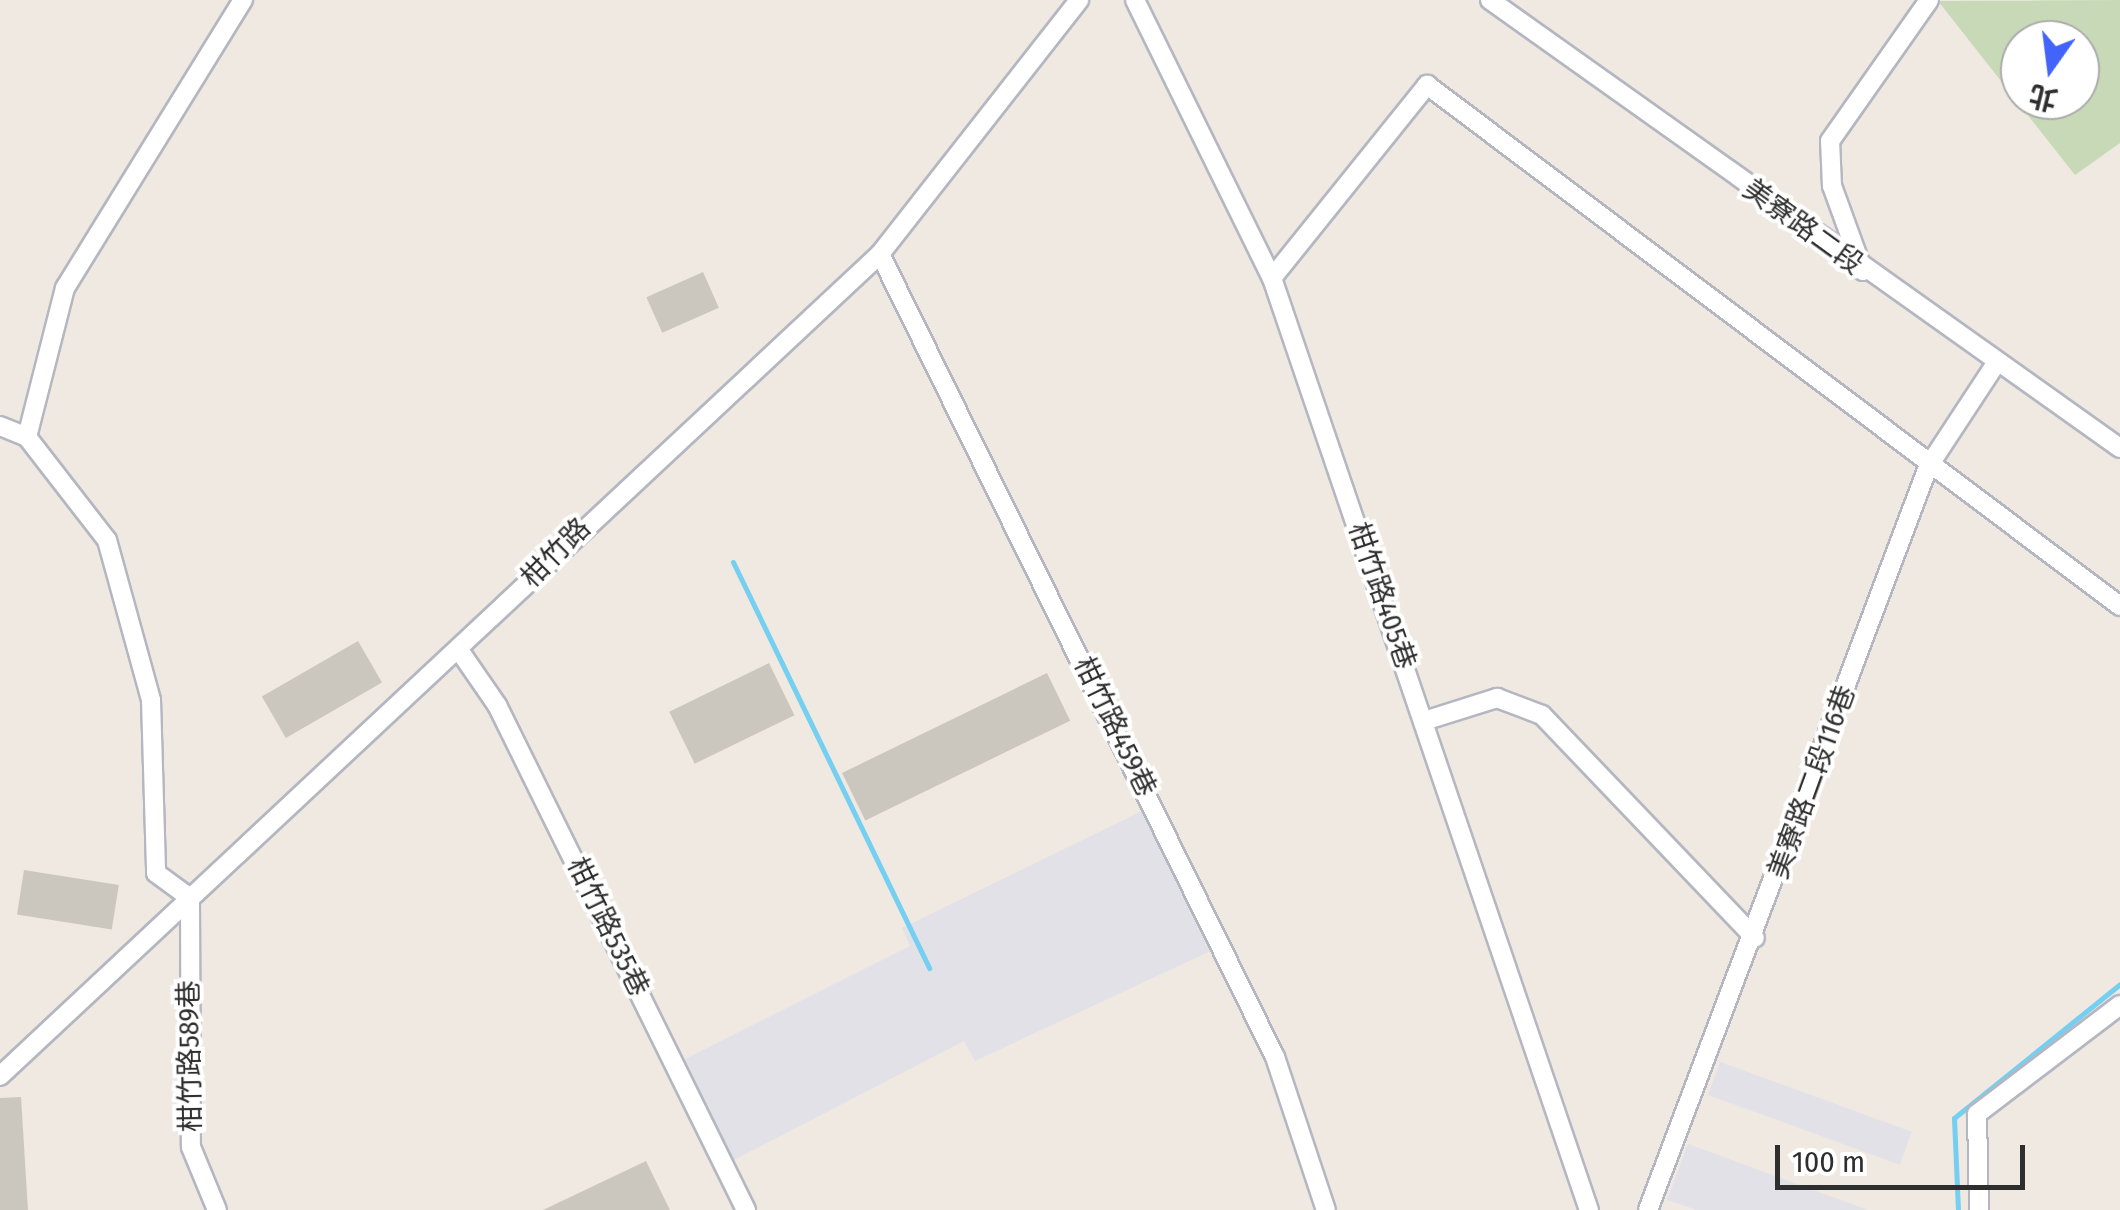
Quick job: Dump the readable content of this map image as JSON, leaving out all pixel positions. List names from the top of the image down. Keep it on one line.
{"streets":{"street":["美寮路二段","柑竹路","柑竹路405巷","柑竹路459巷","美寮路二段116巷","柑竹路535巷","柑竹路589巷"]},"crossings":[["美寮路二段","美寮路二段116巷"],["柑竹路","柑竹路459巷"],["柑竹路","柑竹路535巷"],["柑竹路","柑竹路589巷"]],"scale_bar":"100 m","north":"bottom"}
